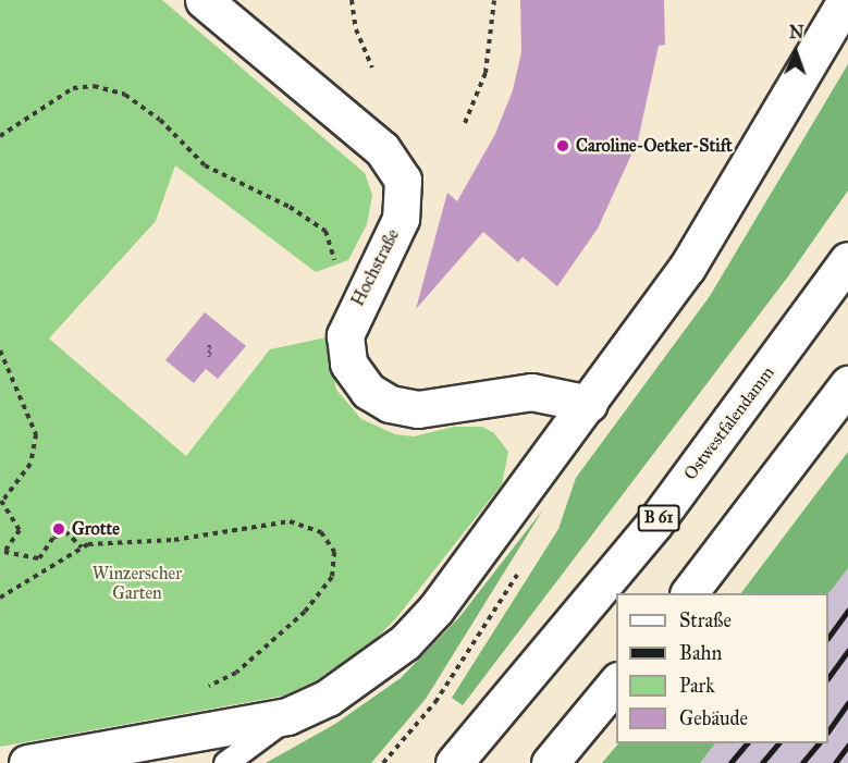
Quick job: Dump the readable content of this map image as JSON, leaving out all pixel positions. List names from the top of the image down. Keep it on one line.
{"streets":{"main road":["Hochstraße","Ostwestfalendamm","B 61"]},"parks":["Winzerscher Garten"],"places":["Caroline-Oetker-Stift","Grotte"],"house_numbers":["3"],"legend":["Straße","Bahn","Park","Gebäude"],"north":"top"}
